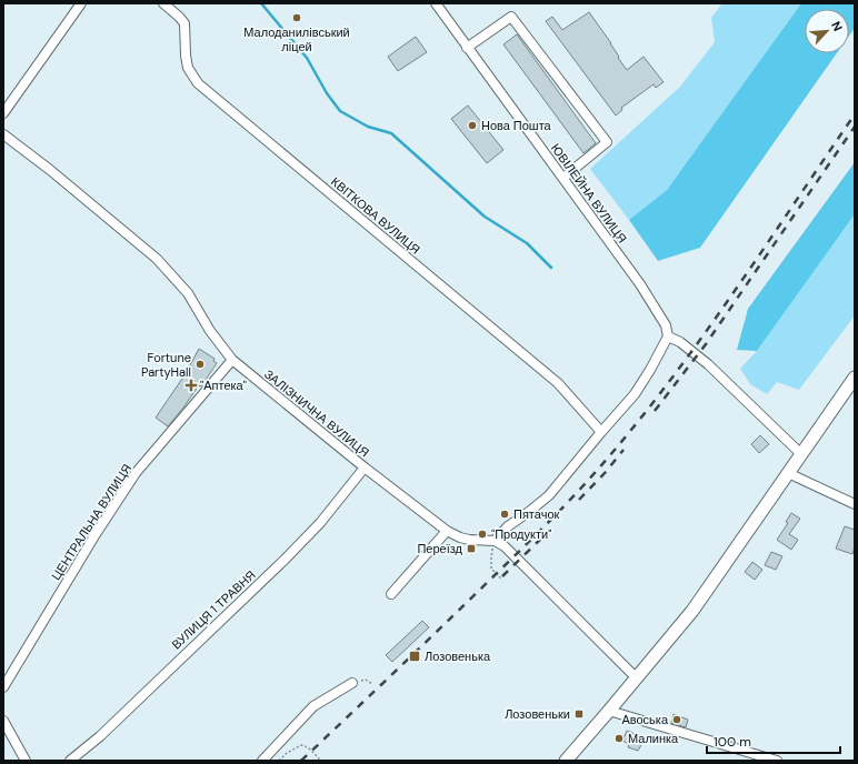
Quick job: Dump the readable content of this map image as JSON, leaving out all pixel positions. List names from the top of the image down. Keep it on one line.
{"streets":{"street":["ЮВІЛЕЙНА ВУЛИЦЯ","КВІТКОВА ВУЛИЦЯ","ЗАЛІЗНИЧНА ВУЛИЦЯ","ЦЕНТРАЛЬНА ВУЛИЦЯ","ВУЛИЦЯ 1 ТРАВНЯ"]},"crossings":[["ЗАЛІЗНИЧНА ВУЛИЦЯ","ЦЕНТРАЛЬНА ВУЛИЦЯ"],["ЗАЛІЗНИЧНА ВУЛИЦЯ","ВУЛИЦЯ 1 ТРАВНЯ"]],"places":{"other":["Малоданилівський ліцей","Нова Пошта","Fortune PartyHall","Пятачок","\"Продукти\"","Авоська","Малинка"],"health":["\"Аптека\""],"transit":["Переїзд","Лозовенька","Лозовеньки"]},"scale_bar":"100 m","north":"top right"}
